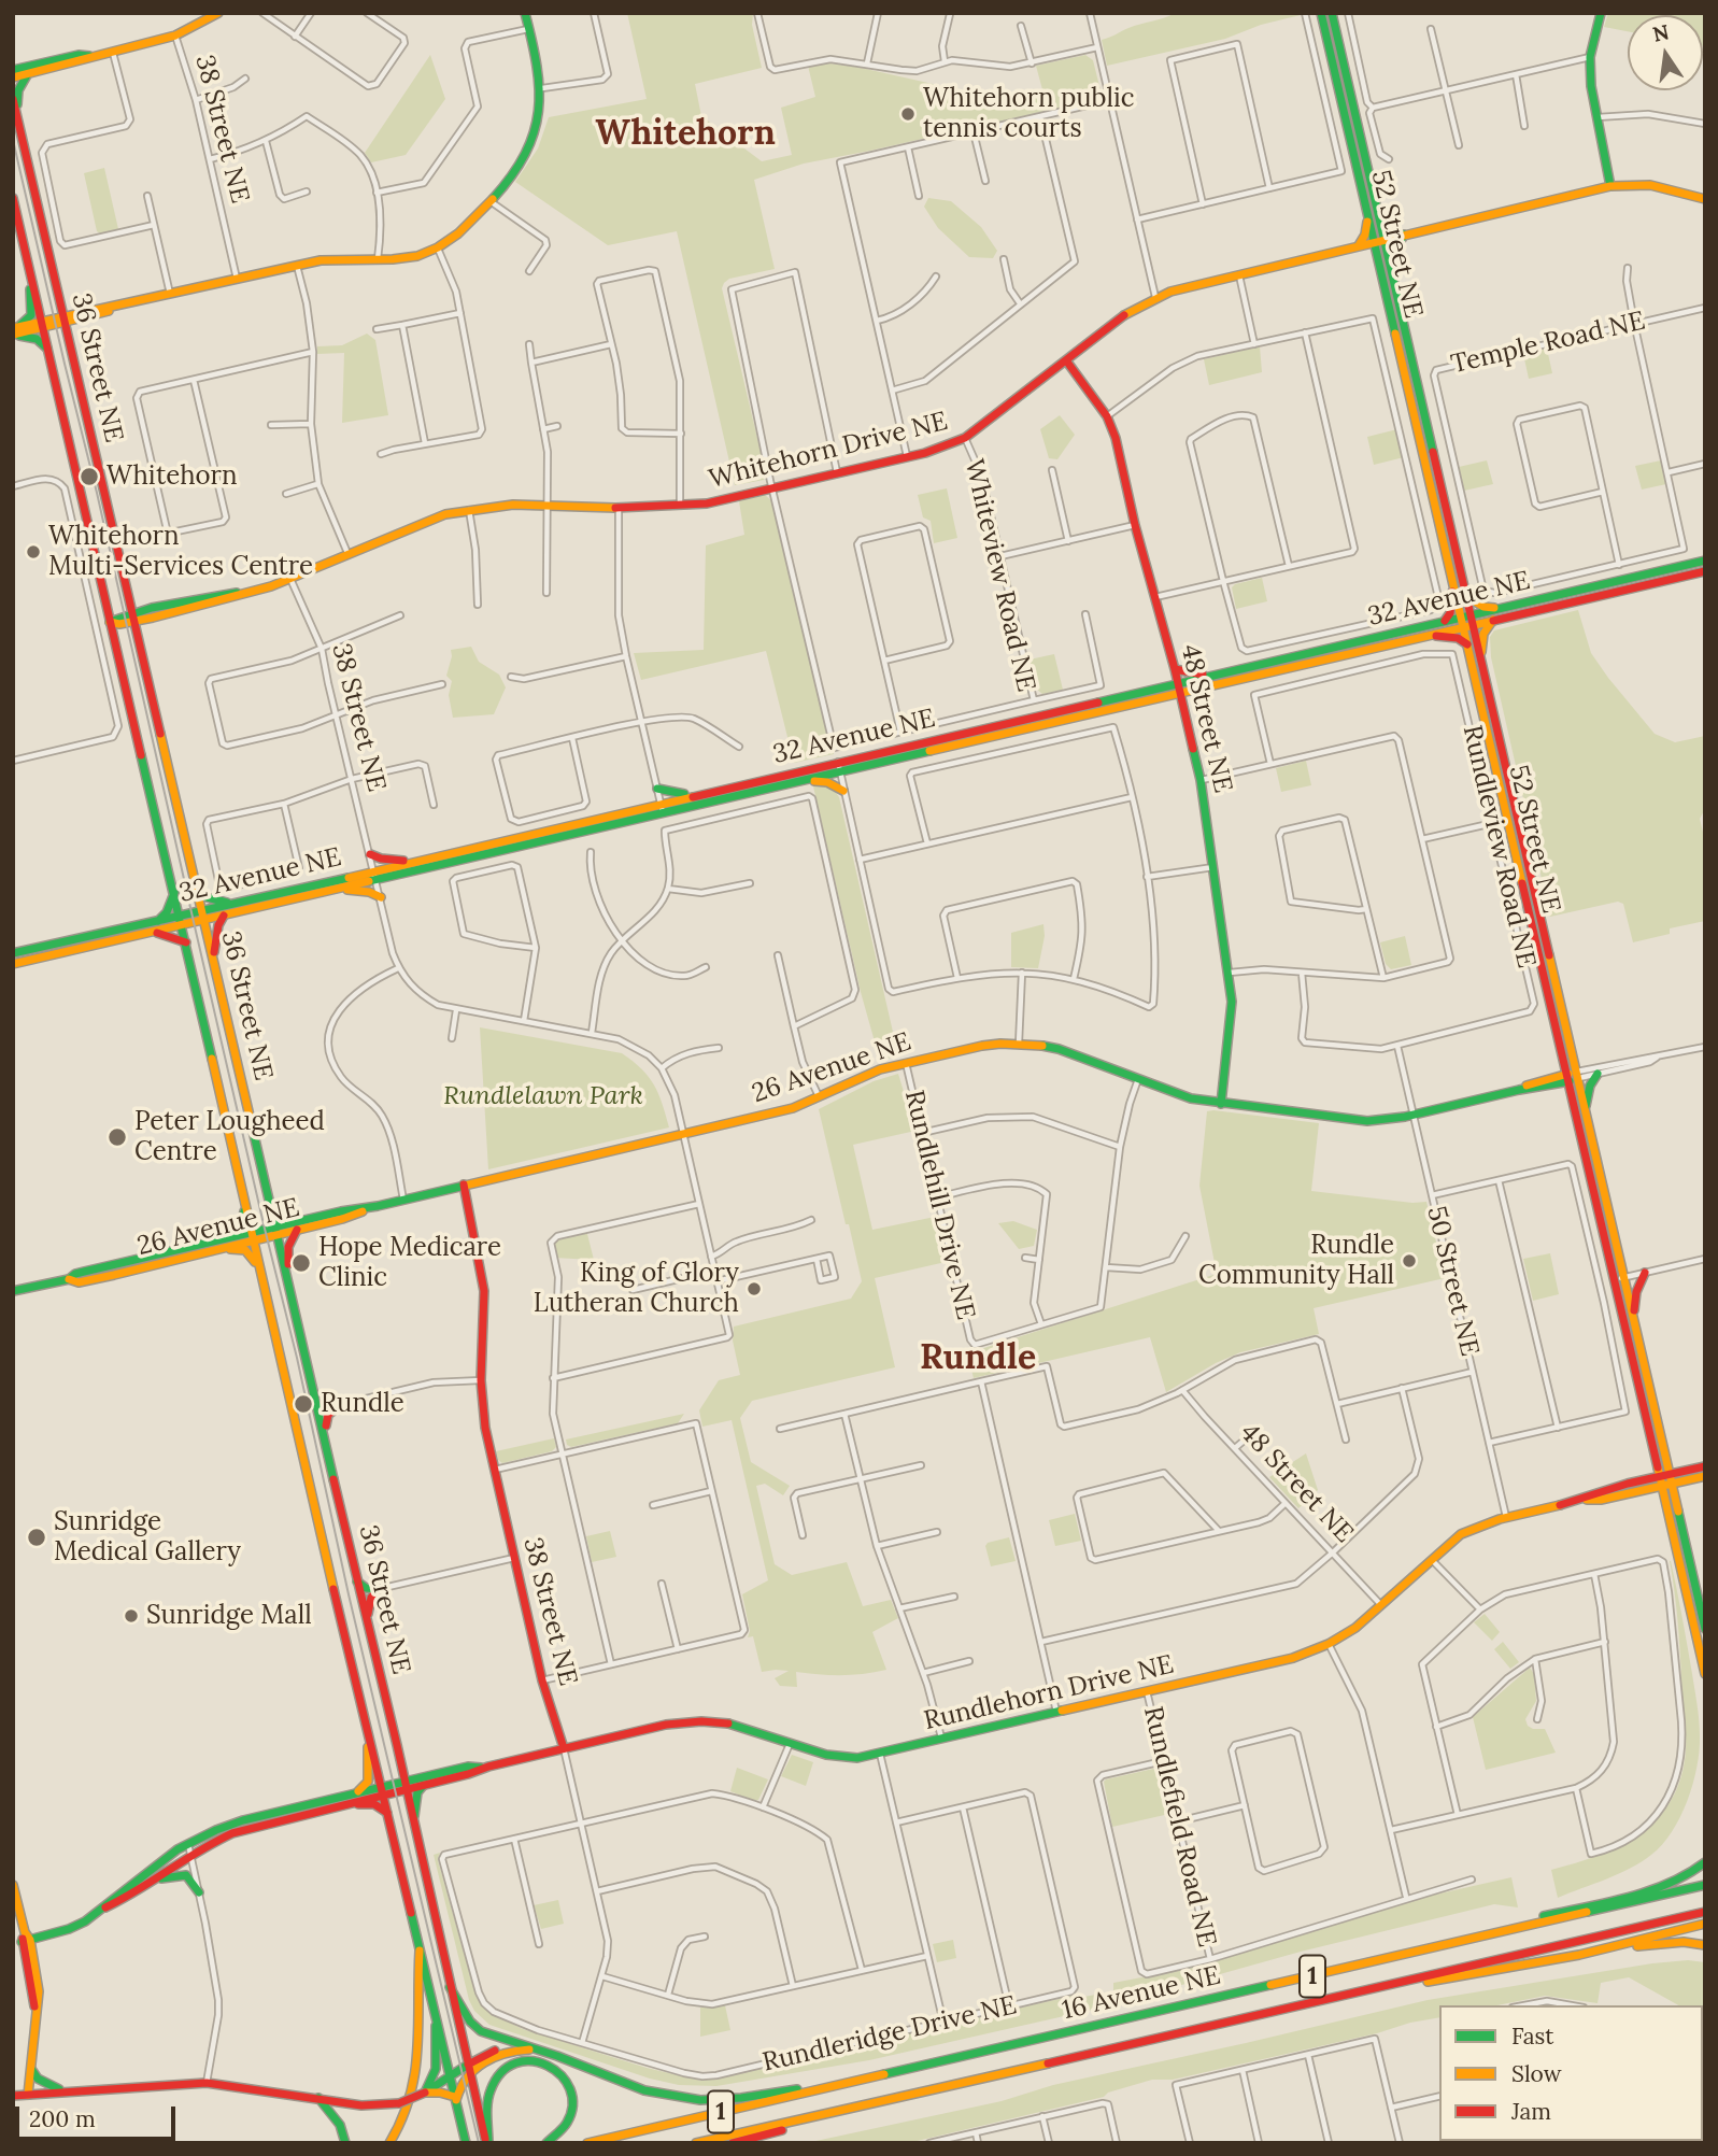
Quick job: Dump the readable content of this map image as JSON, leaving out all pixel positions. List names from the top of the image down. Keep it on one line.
{"streets":{"main road":["38 Street NE","52 Street NE","36 Street NE","Whitehorn Drive NE","32 Avenue NE","48 Street NE","26 Avenue NE","Rundlehorn Drive NE","1","16 Avenue NE"],"street":["Temple Road NE","Whiteview Road NE","Rundleview Road NE","Rundlehill Drive NE","50 Street NE","Rundlefield Road NE","Rundleridge Drive NE"]},"crossings":[["38 Street NE","Whitehorn Drive NE"],["38 Street NE","32 Avenue NE"],["38 Street NE","26 Avenue NE"],["38 Street NE","Rundlehorn Drive NE"],["38 Street NE","Rundleridge Drive NE"],["52 Street NE","Whitehorn Drive NE"],["52 Street NE","32 Avenue NE"],["52 Street NE","26 Avenue NE"],["52 Street NE","Rundlehorn Drive NE"],["36 Street NE","Whitehorn Drive NE"],["36 Street NE","32 Avenue NE"],["36 Street NE","26 Avenue NE"],["36 Street NE","Rundlehorn Drive NE"],["Whitehorn Drive NE","Whiteview Road NE"],["Whitehorn Drive NE","48 Street NE"],["32 Avenue NE","48 Street NE"],["48 Street NE","26 Avenue NE"],["48 Street NE","Rundlehorn Drive NE"],["Rundleview Road NE","50 Street NE"],["26 Avenue NE","Rundlehill Drive NE"],["26 Avenue NE","50 Street NE"],["50 Street NE","Rundlehorn Drive NE"],["Rundlehorn Drive NE","Rundlefield Road NE"]],"districts":["Whitehorn","Rundle"],"parks":["Rundlelawn Park"],"places":["Whitehorn public tennis courts","Whitehorn","Whitehorn Multi-Services Centre","Peter Lougheed Centre","Rundle Community Hall","Hope Medicare Clinic","King of Glory Lutheran Church","Rundle","Sunridge Medical Gallery","Sunridge Mall"],"legend":["Fast","Slow","Jam"],"scale_bar":"200 m","north":"top"}
